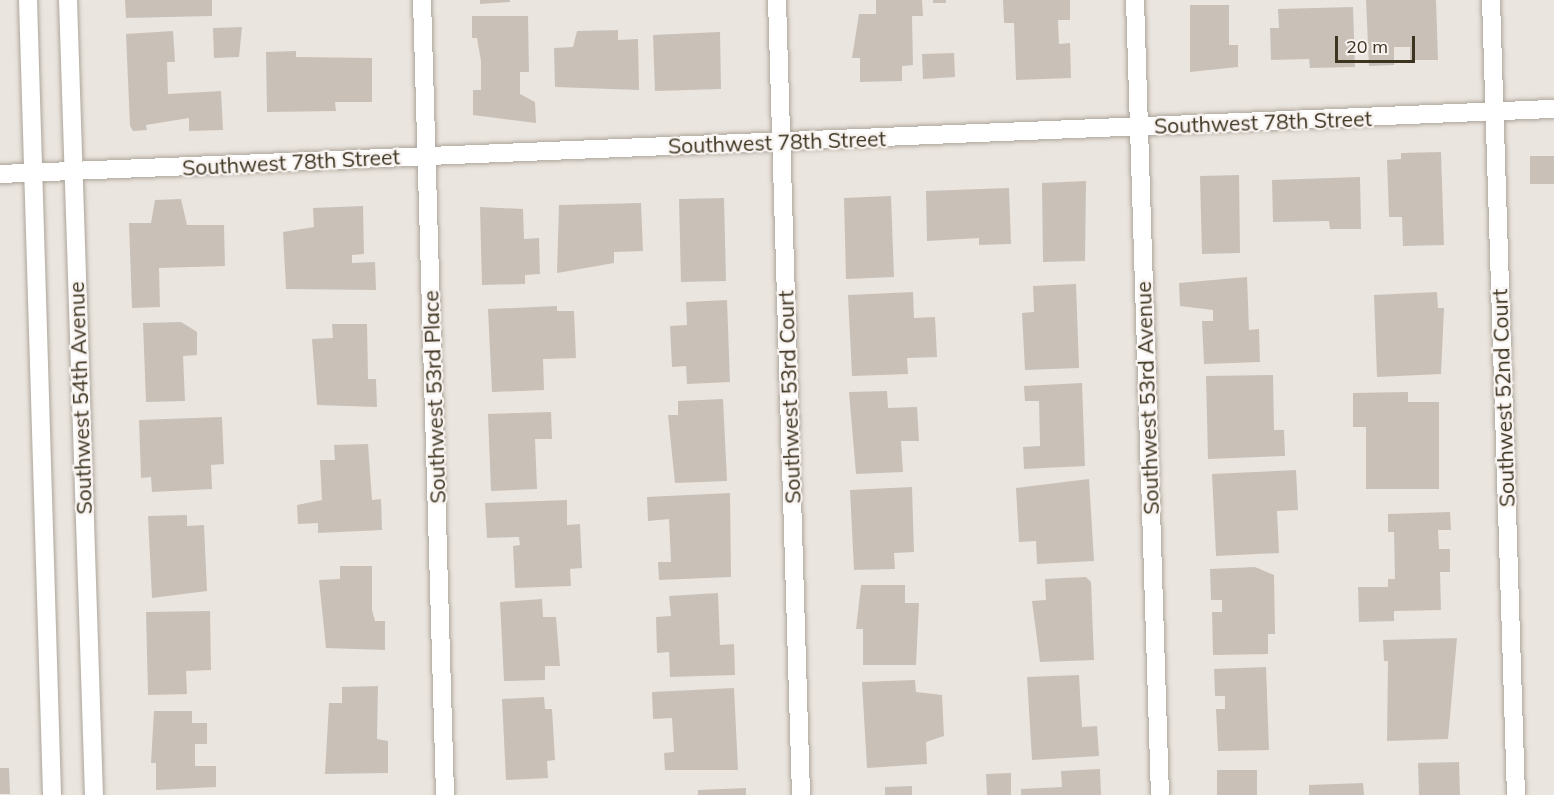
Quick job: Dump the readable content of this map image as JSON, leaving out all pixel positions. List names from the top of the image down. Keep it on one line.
{"streets":{"street":["Southwest 78th Street","Southwest 53rd Place","Southwest 53rd Court","Southwest 54th Avenue","Southwest 53rd Avenue","Southwest 52nd Court"]},"crossings":[["Southwest 78th Street","Southwest 53rd Place"],["Southwest 78th Street","Southwest 53rd Court"],["Southwest 78th Street","Southwest 54th Avenue"],["Southwest 78th Street","Southwest 53rd Avenue"],["Southwest 78th Street","Southwest 52nd Court"]],"scale_bar":"20 m"}
